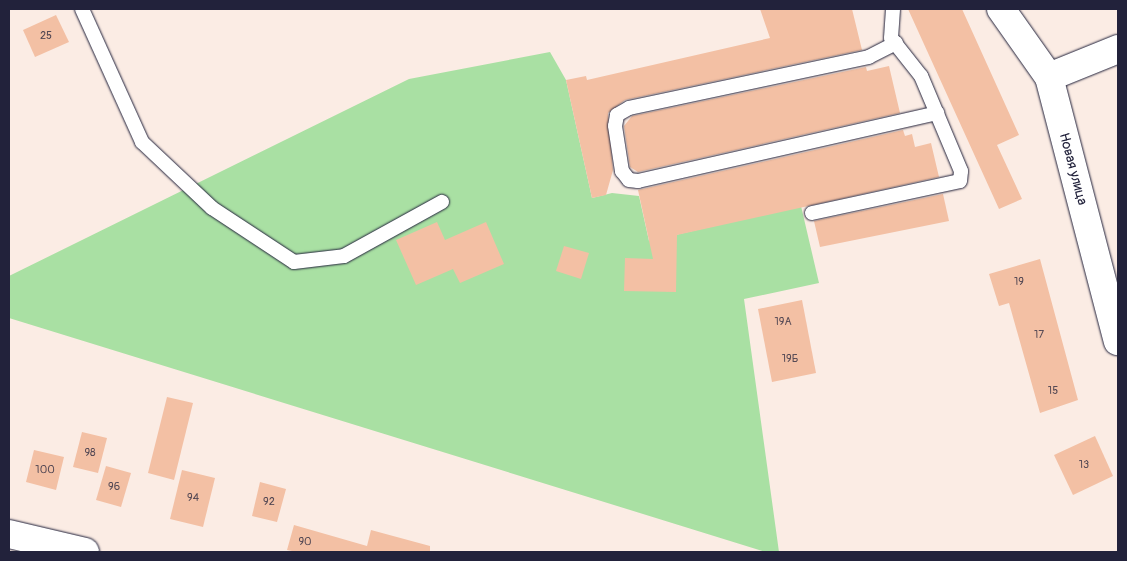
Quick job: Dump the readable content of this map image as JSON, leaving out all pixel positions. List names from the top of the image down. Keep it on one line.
{"streets":{"street":["Новая улица"]},"house_numbers":["25","19","19А","17","19Б","15","98","13","100","96","94","92","90"]}
